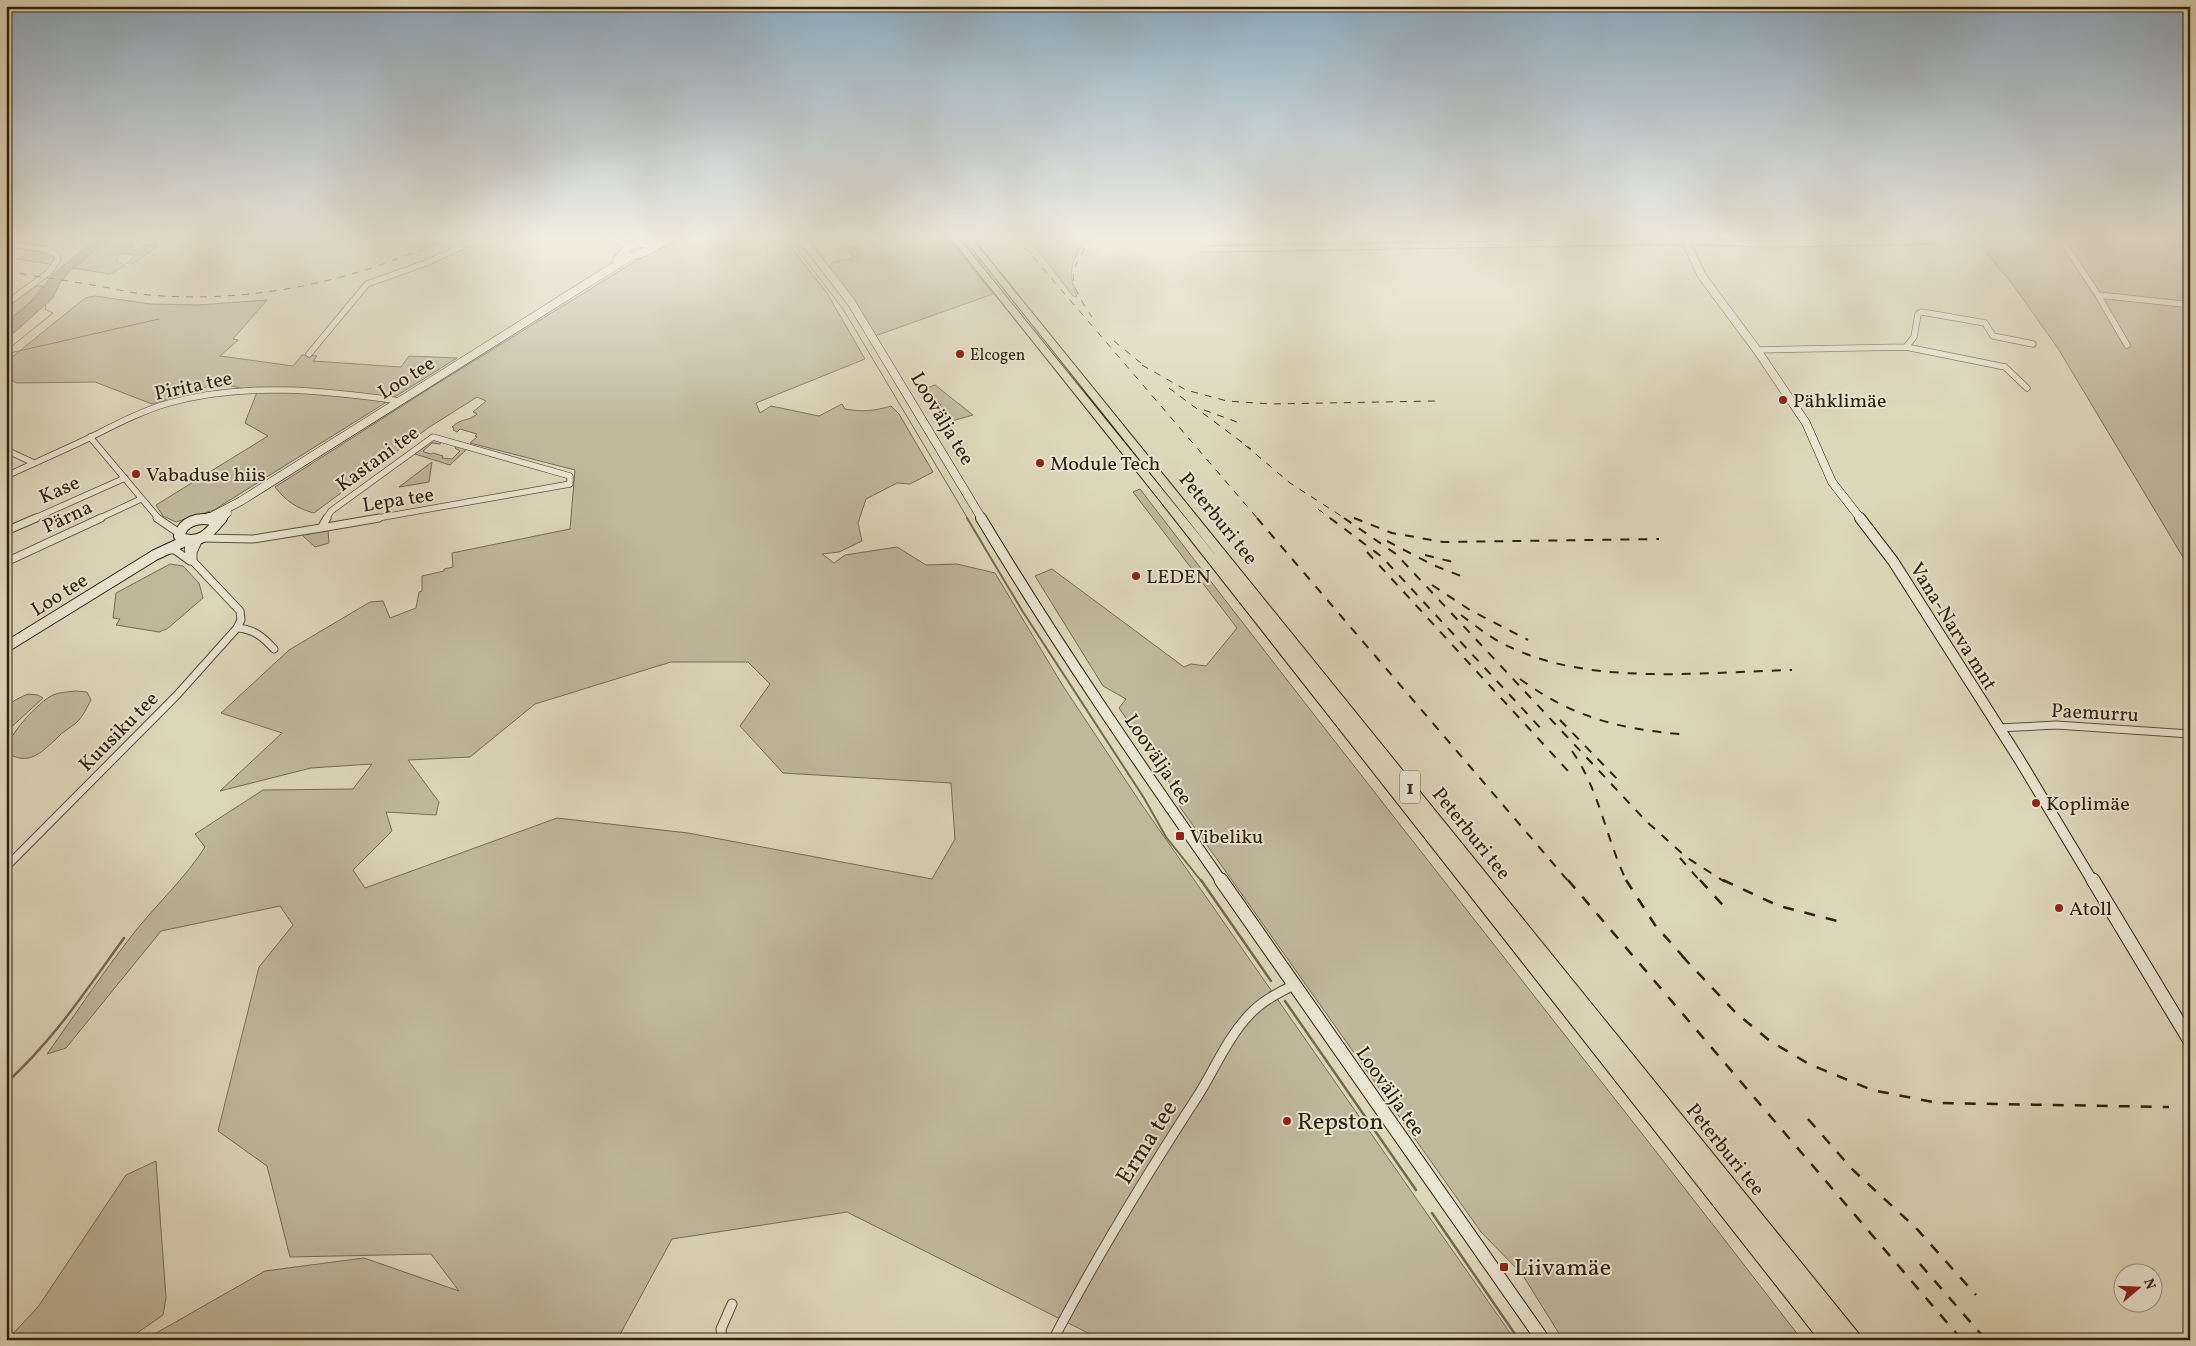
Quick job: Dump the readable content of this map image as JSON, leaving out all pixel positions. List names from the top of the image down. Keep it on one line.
{"streets":{"highway":["Peterburi tee","1"],"street":["Loo tee","Pirita tee","Loovälja tee","Kastani tee","Kase","Lepa tee","Pärna","Vana-Narva mnt","Paemurru","Kuusiku tee","Erma tee"]},"crossings":[["Loo tee","Pirita tee"],["Loo tee","Lepa tee"],["Loovälja tee","Erma tee"],["Kastani tee","Lepa tee"],["Vana-Narva mnt","Paemurru"]],"places":{"other":["Elcogen","Pähklimäe","Module Tech","Vabaduse hiis","LEDEN","Koplimäe","Atoll","Repston"],"transit":["Vibeliku","Liivamäe"]},"north":"right"}
